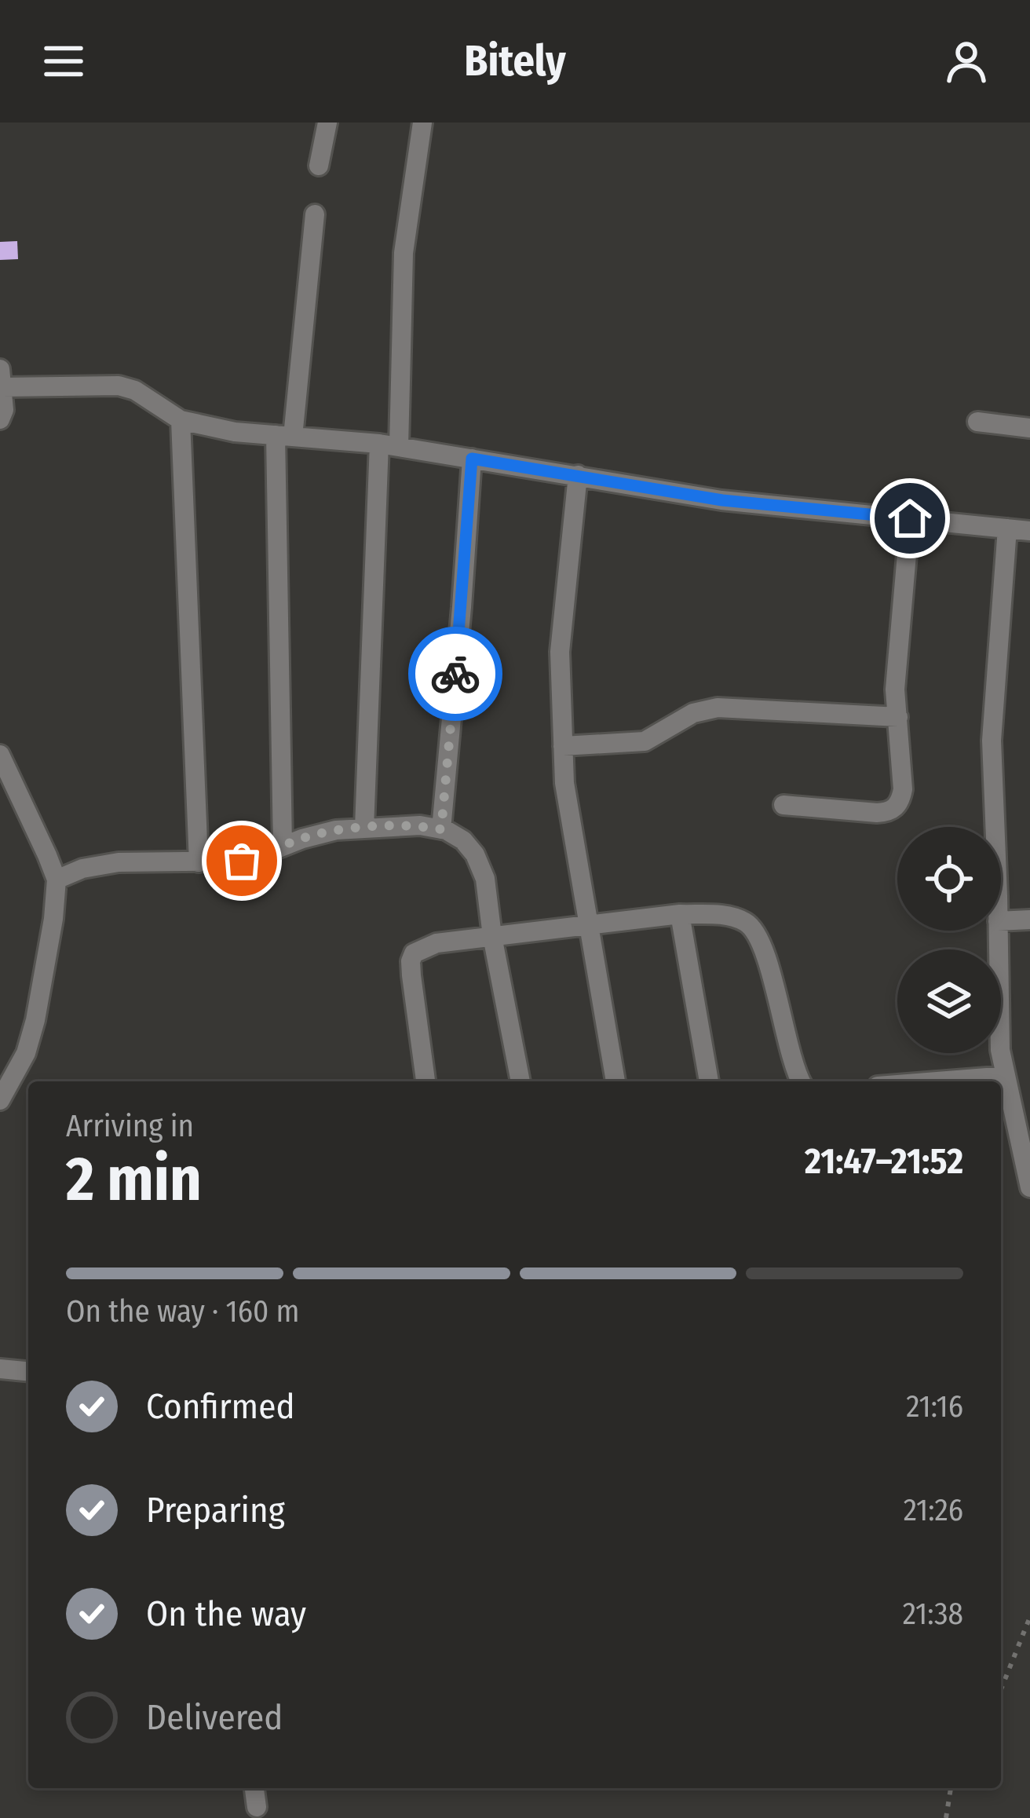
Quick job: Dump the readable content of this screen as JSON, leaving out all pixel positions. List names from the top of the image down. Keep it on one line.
{"page":{"header":"Bitely","heading":["2 min","Arriving in","21:47–21:52"],"bar":"On the way · 160 m","list":[["Confirmed","21:16"],["Preparing","21:26"],["On the way","21:38"],"Delivered"]}}
